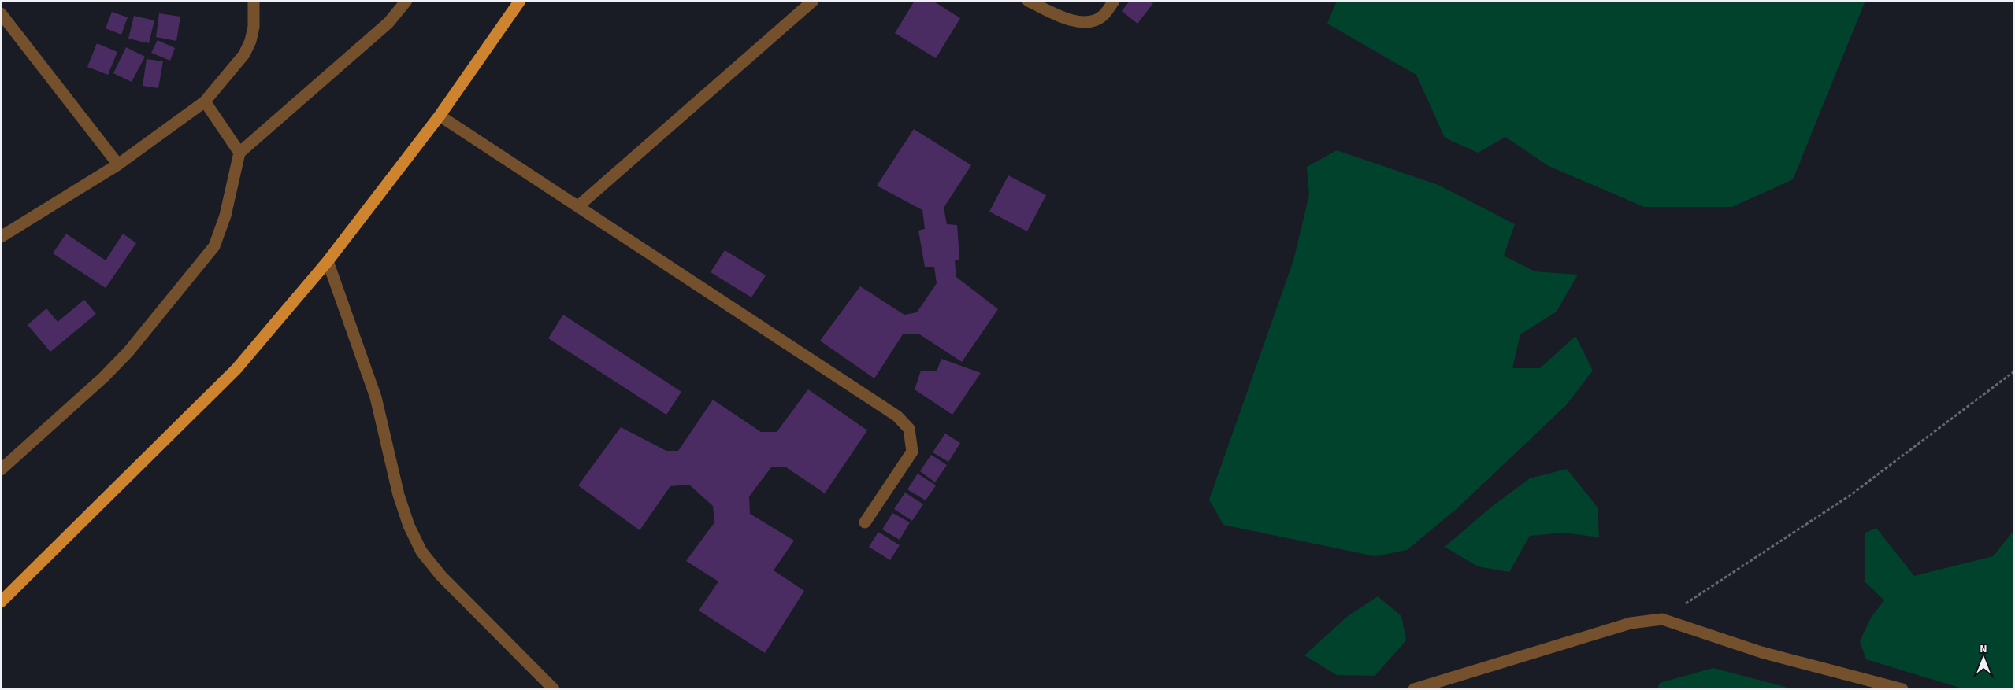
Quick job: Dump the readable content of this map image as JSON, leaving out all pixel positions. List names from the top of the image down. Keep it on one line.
{"north":"top"}
